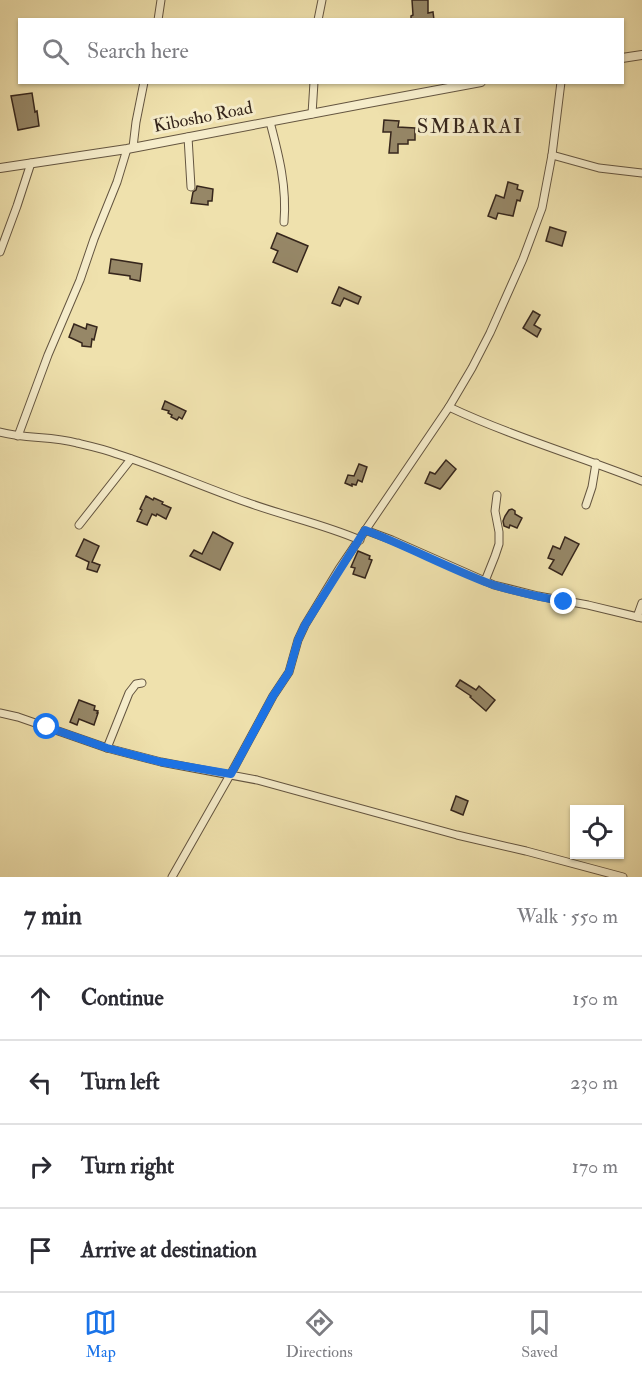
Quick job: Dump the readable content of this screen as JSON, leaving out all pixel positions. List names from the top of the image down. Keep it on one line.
{"streets":{"street":["Kibosho Road"]},"districts":["SMBARAI"],"page":{"search":"Search here","heading":["7 min","Walk · 550 m"],"list":[["Continue","150 m"],["Turn left","230 m"],["Turn right","170 m"],"Arrive at destination"],"nav":["Map","Directions","Saved"]}}
